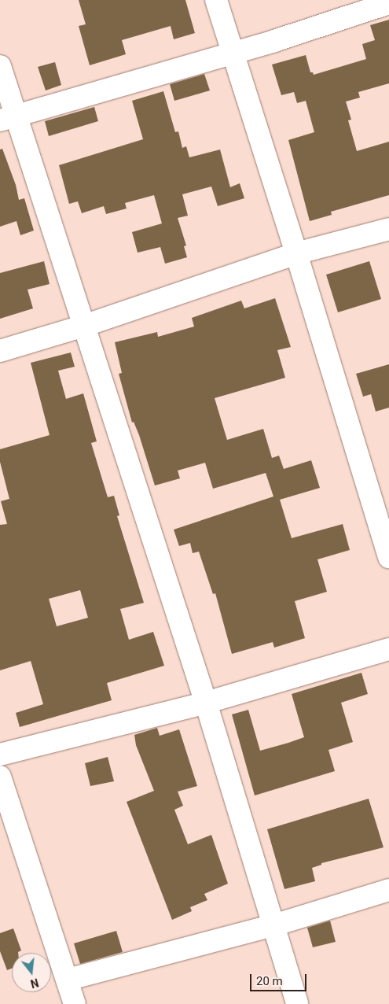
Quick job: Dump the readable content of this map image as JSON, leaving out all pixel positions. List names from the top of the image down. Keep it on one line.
{"scale_bar":"20 m","north":"bottom"}
